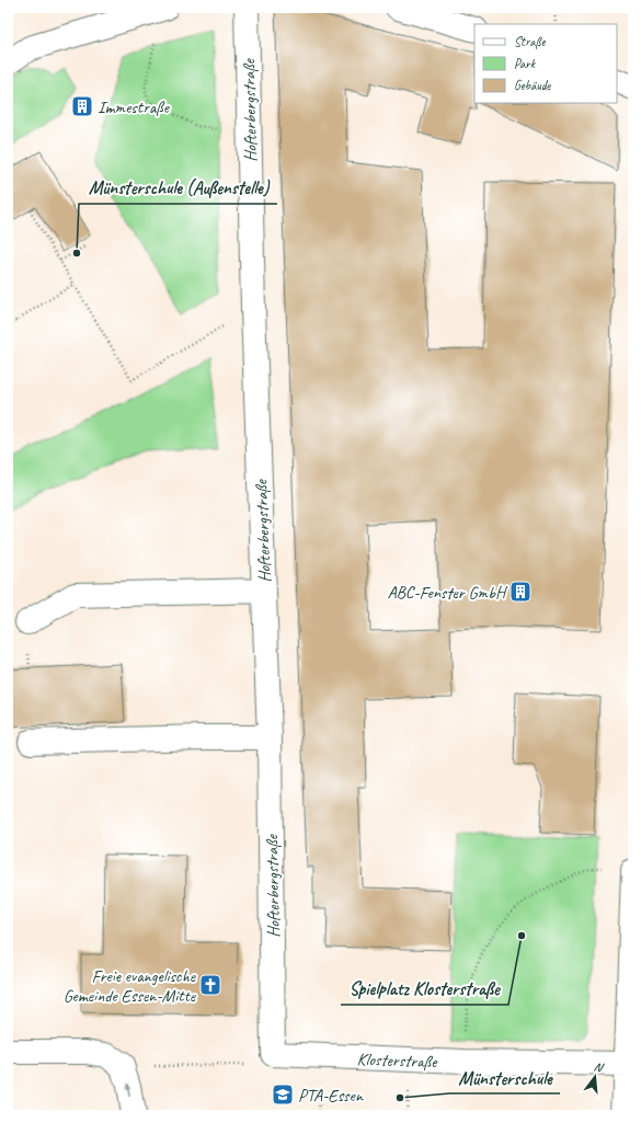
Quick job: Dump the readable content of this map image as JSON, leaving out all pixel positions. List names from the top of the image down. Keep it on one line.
{"streets":{"street":["Hofterbergstraße","Klosterstraße"]},"crossings":[["Hofterbergstraße","Klosterstraße"]],"places":{"building":["Immestraße","ABC-Fenster GmbH"],"other":["Münsterschule (Außenstelle)","Spielplatz Klosterstraße","Münsterschule"],"church":["Freie evangelische Gemeinde Essen-Mitte"],"school or university":["PTA-Essen"]},"legend":["Straße","Park","Gebäude"],"north":"top"}
